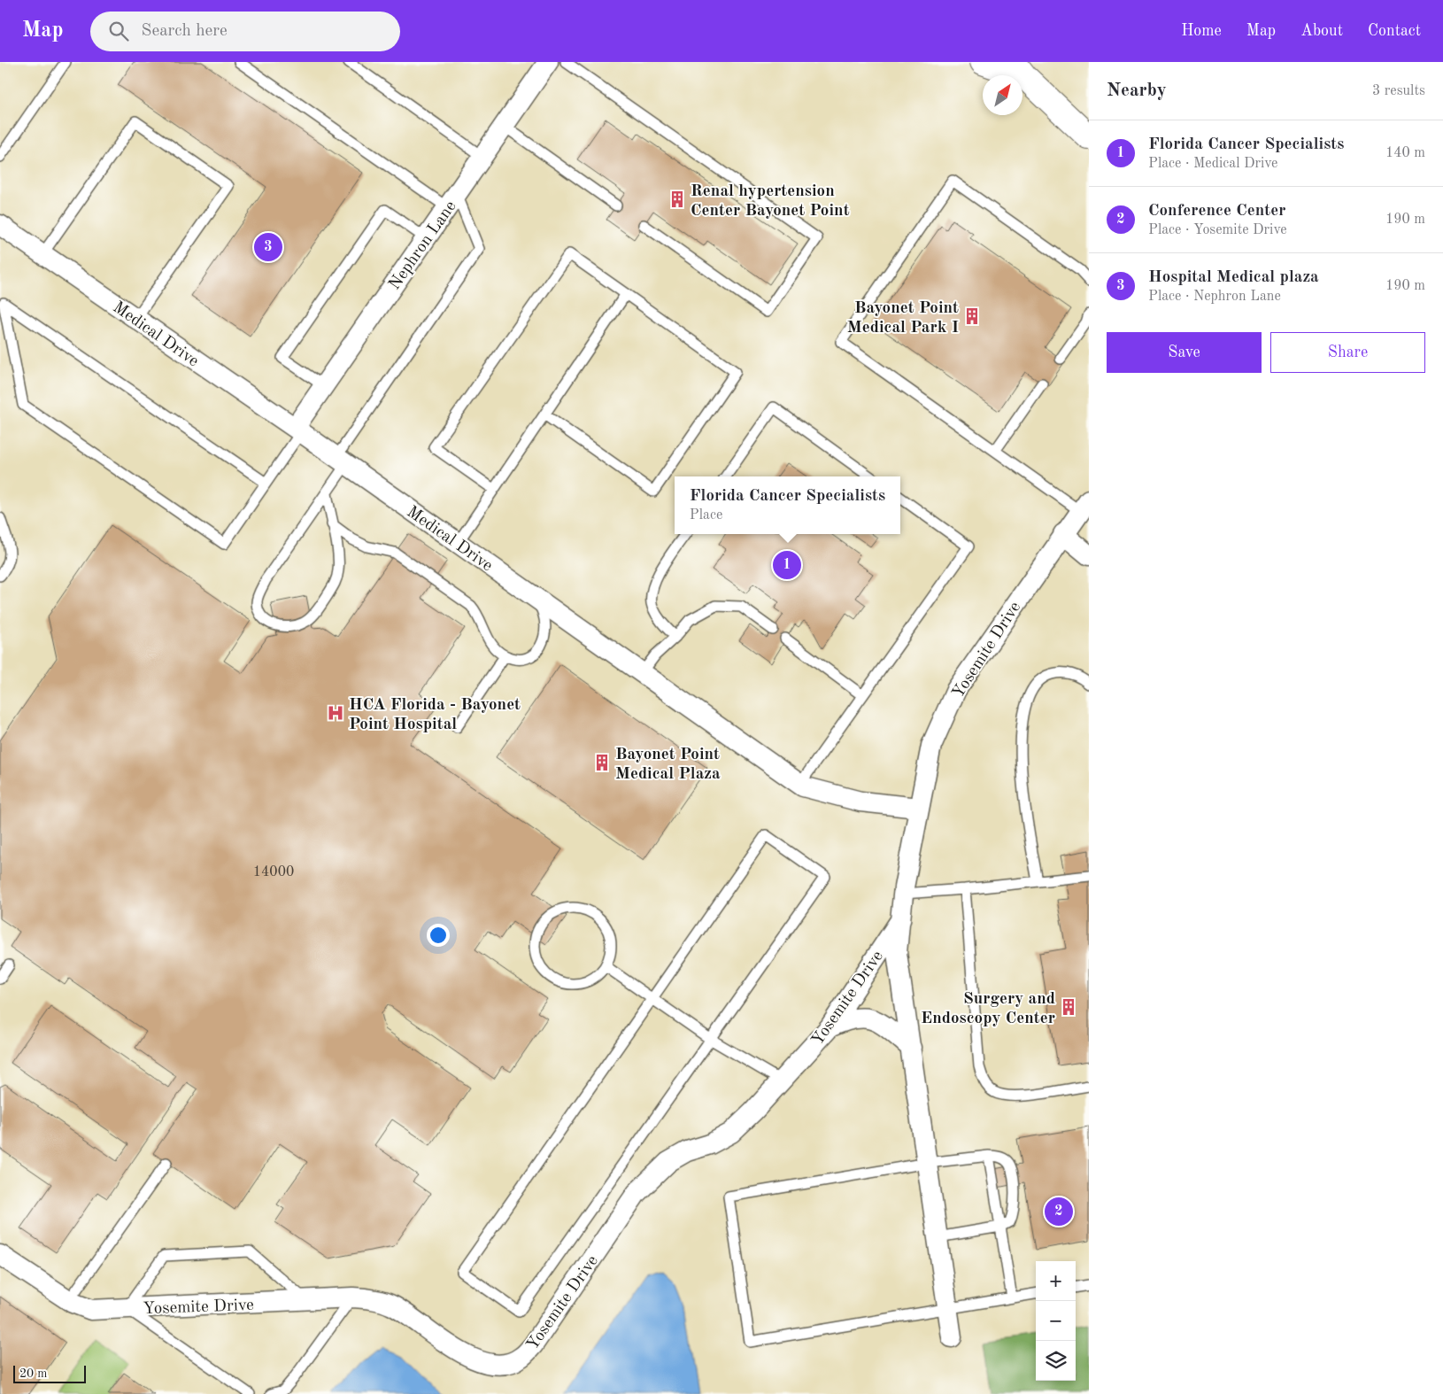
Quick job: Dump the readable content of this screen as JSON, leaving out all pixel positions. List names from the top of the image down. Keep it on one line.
{"streets":{"street":["Nephron Lane","Medical Drive","Yosemite Drive"]},"crossings":[["Nephron Lane","Medical Drive"],["Medical Drive","Yosemite Drive"]],"places":{"building":["Renal hypertension Center Bayonet Point","Bayonet Point Medical Park I","Bayonet Point Medical Plaza","Surgery and Endoscopy Center"],"hospital":["HCA Florida - Bayonet Point Hospital"]},"house_numbers":["14000"],"scale_bar":"20 m","north":"top right","page":{"header":"Map","search":"Search here","nav":["Home","Map","About","Contact"],"heading":["Nearby","3 results"],"list":[{"mark":"1","name":"Florida Cancer Specialists","note":"Place · Medical Drive","value":"140 m"},{"mark":"2","name":"Conference Center","note":"Place · Yosemite Drive","value":"190 m"},{"mark":"3","name":"Hospital Medical plaza","note":"Place · Nephron Lane","value":"190 m"}],"pins":["3","1","2"],"buttons":["Save","Share"],"popup":["Florida Cancer Specialists","Place"],"map_buttons":["+","−"],"scale":"20 m"}}
